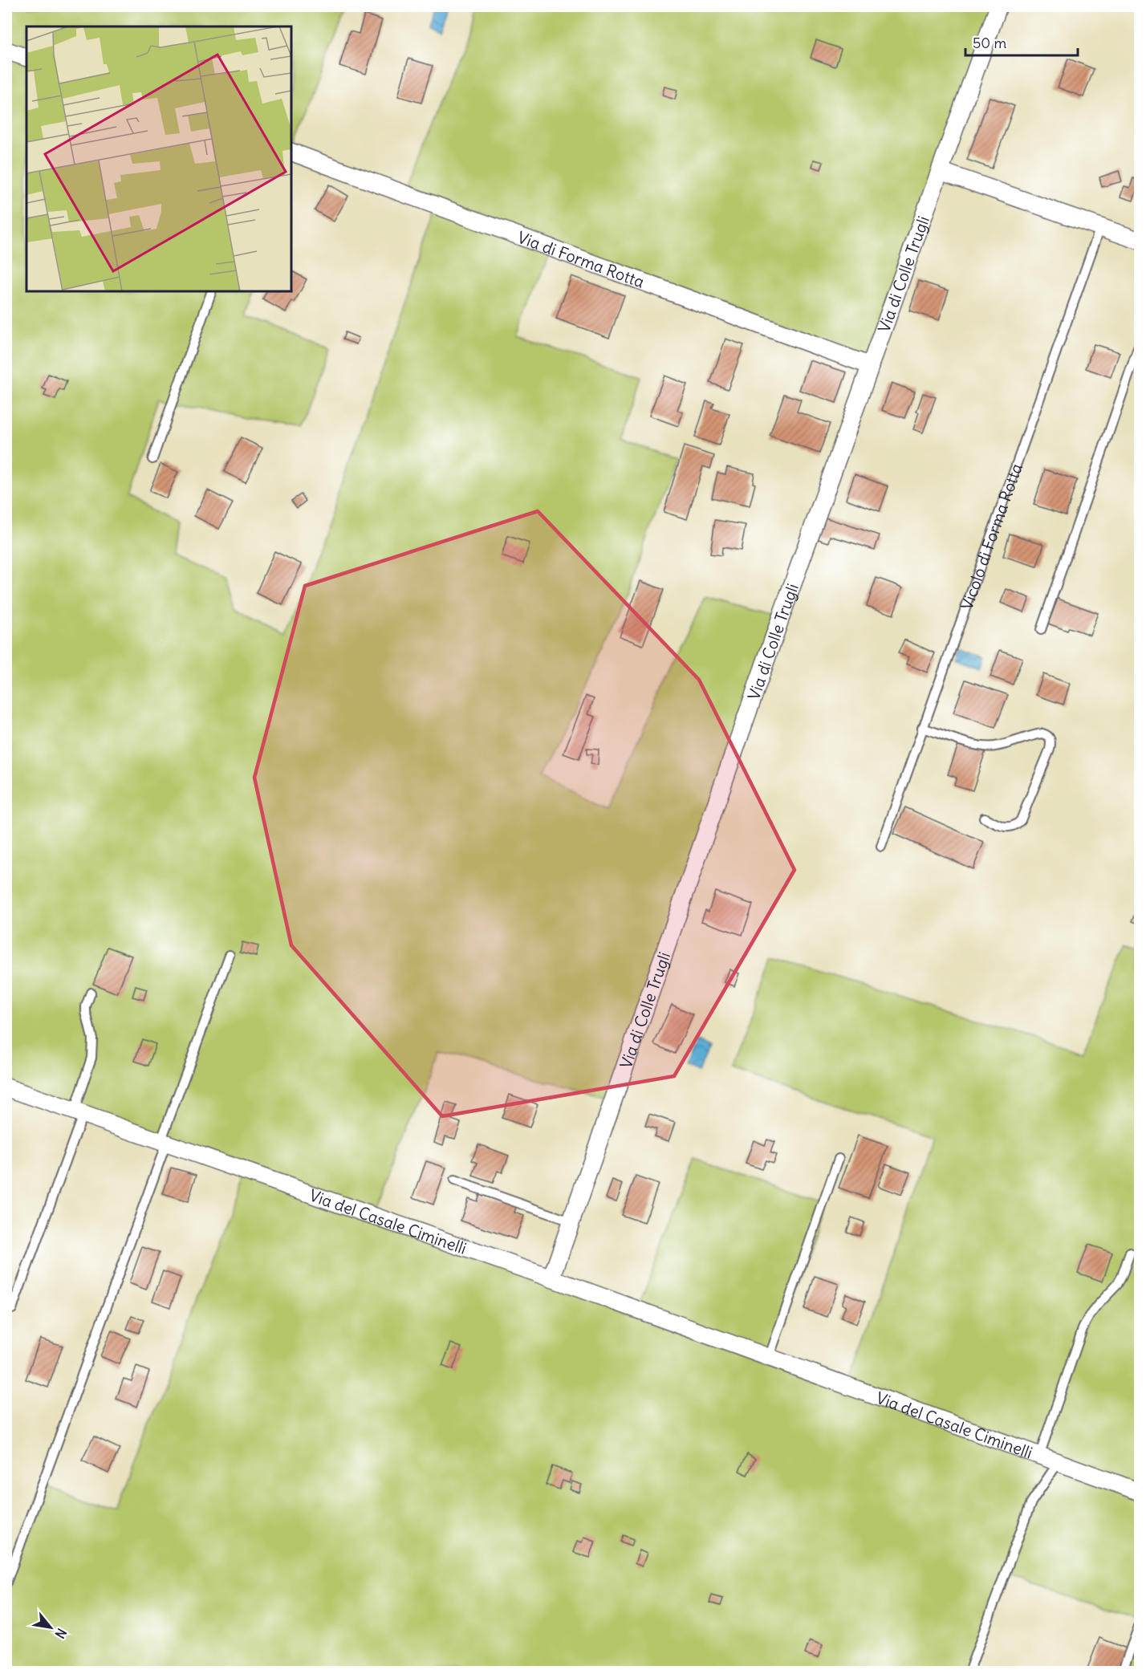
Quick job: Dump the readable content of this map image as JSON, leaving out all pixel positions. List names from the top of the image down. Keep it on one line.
{"streets":{"street":["Via di Forma Rotta","Via di Colle Trugli","Via del Casale Ciminelli"],"lane":["Vicolo di Forma Rotta"]},"crossings":[["Via di Forma Rotta","Via di Colle Trugli"],["Via di Colle Trugli","Via del Casale Ciminelli"]],"scale_bar":"50 m","north":"bottom right"}
